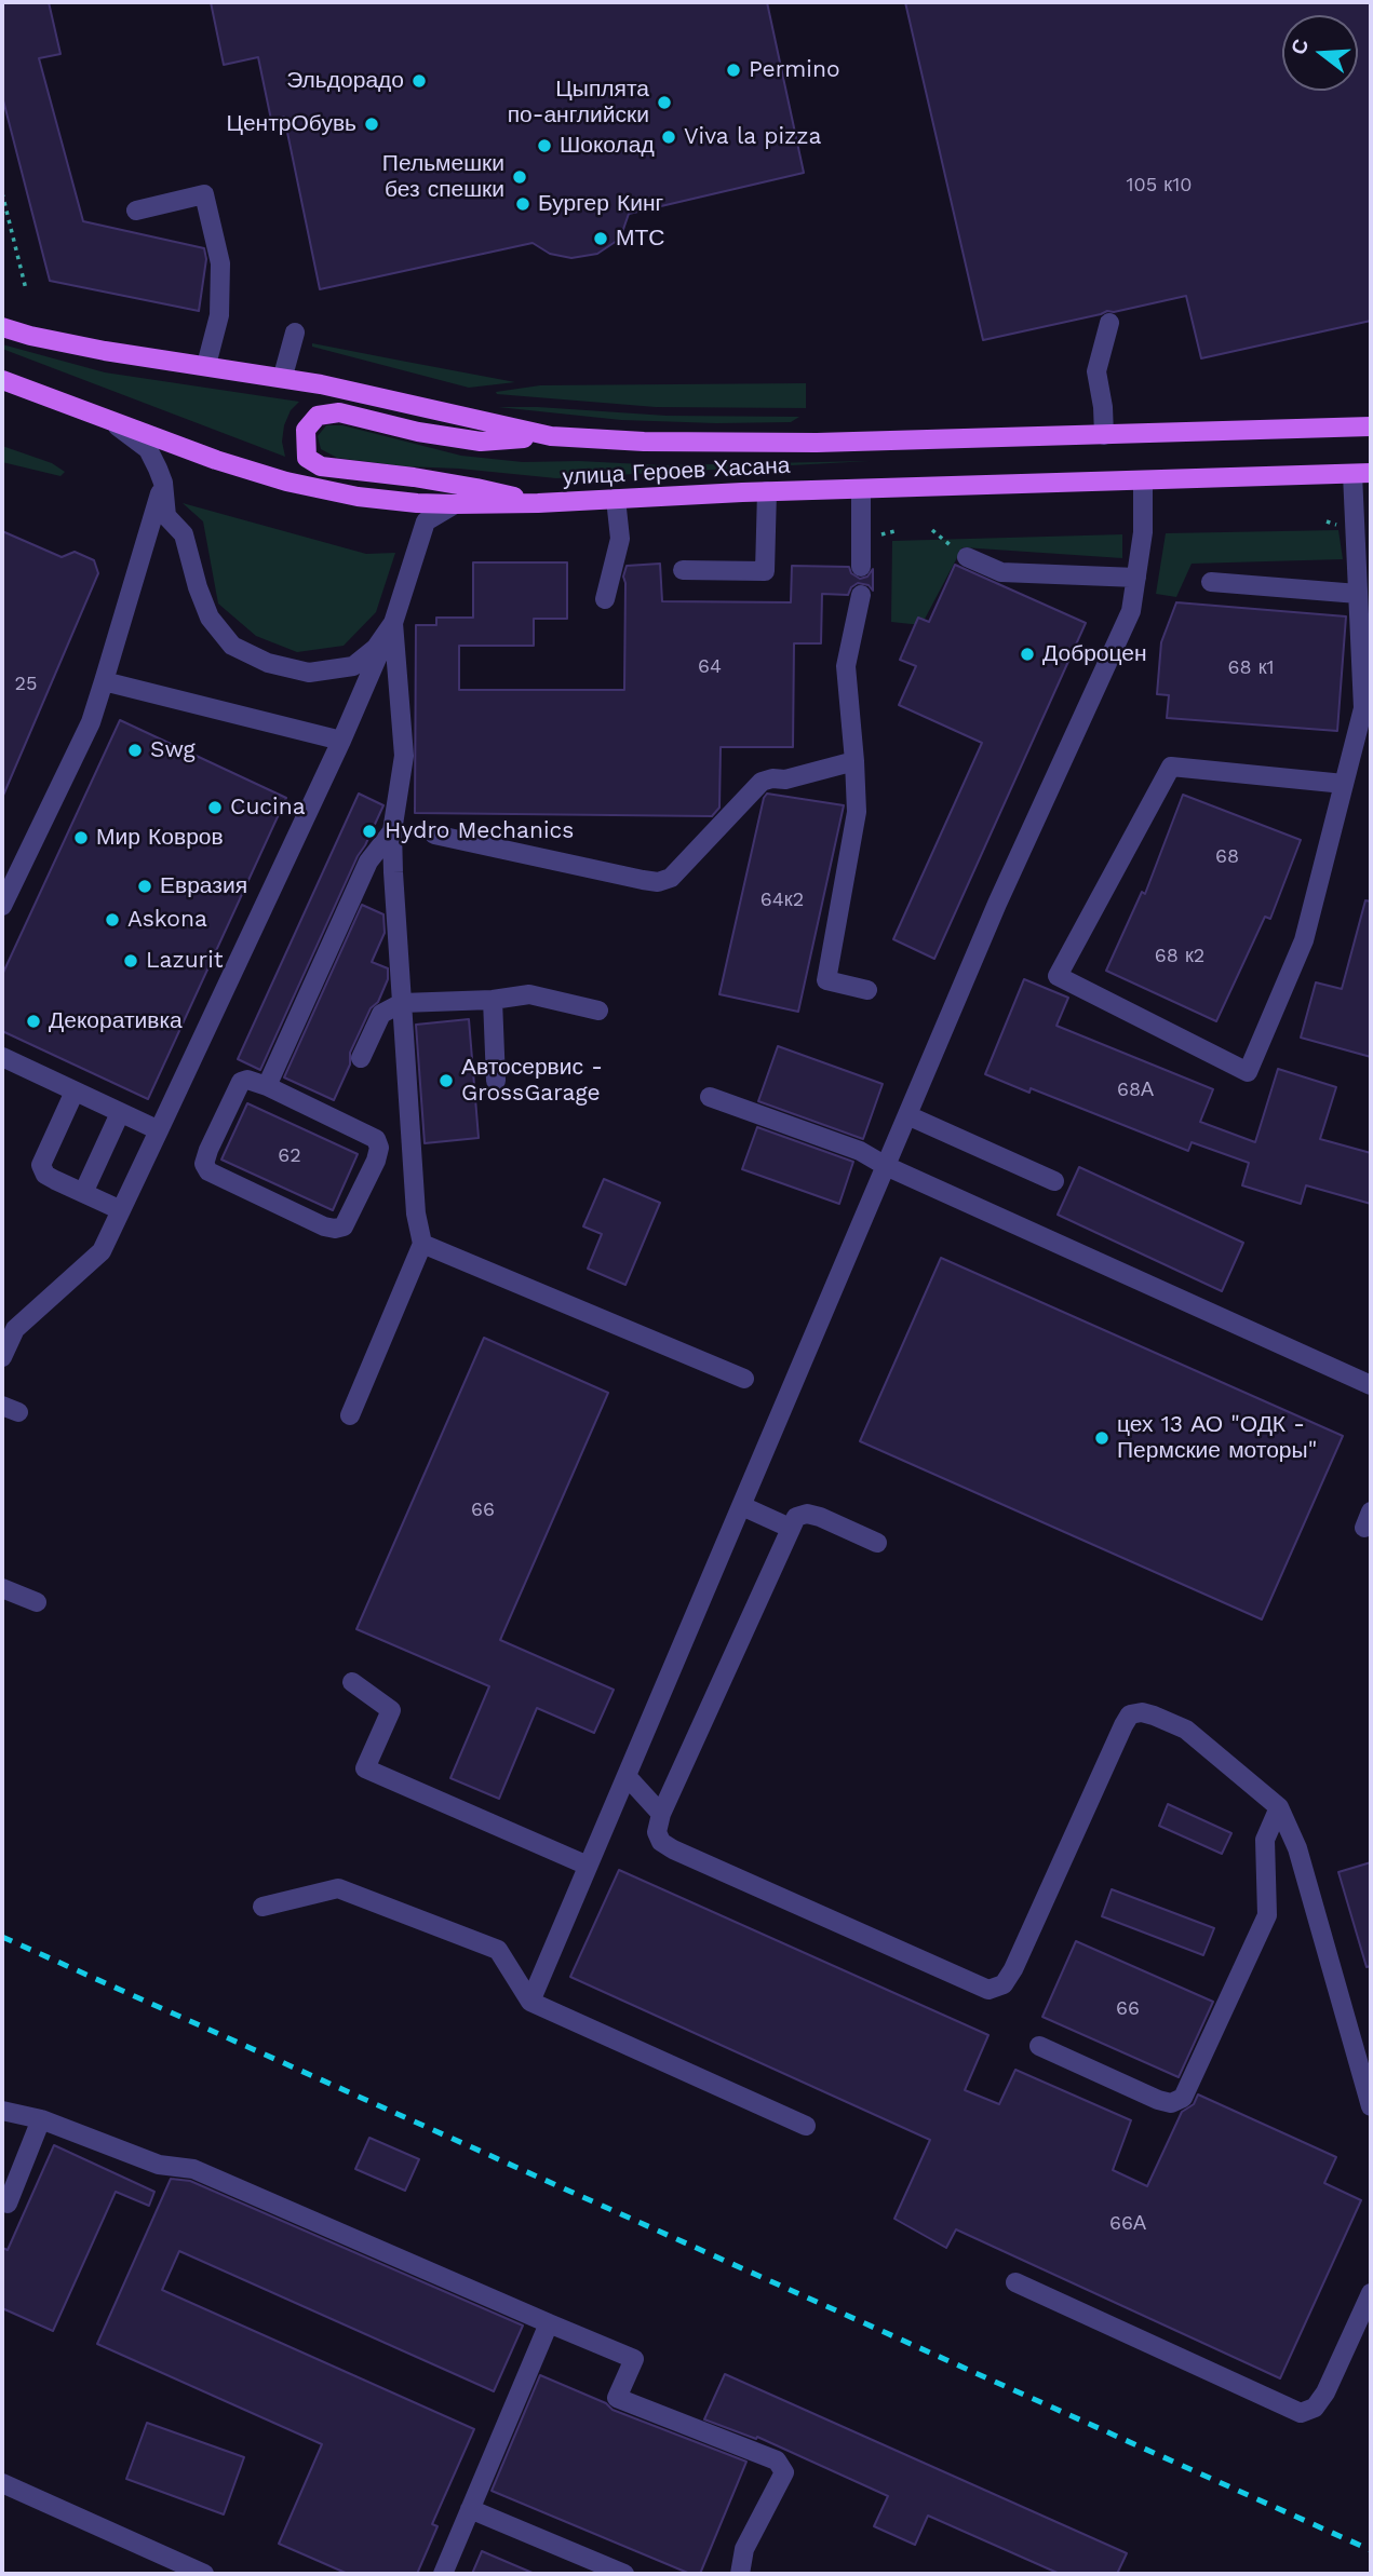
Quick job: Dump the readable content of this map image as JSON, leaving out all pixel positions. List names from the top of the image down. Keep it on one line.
{"streets":{"main road":["улица Героев Хасана"]},"places":["Permino","Эльдорадо","Цыплята по-английски","ЦентрОбувь","Viva la pizza","Шоколад","Пельмешки без спешки","Бургер Кинг","МТС","Доброцен","Swg","Cucina","Hydro Mechanics","Мир Ковров","Евразия","Askona","Lazurit","Декоративка","Автосервис - GrossGarage","цех 13 АО \"ОДК - Пермские моторы\""],"house_numbers":["105 к10","64","68 к1","25","68","64к2","68 к2","68А","62","66","66","66А"],"north":"left"}
